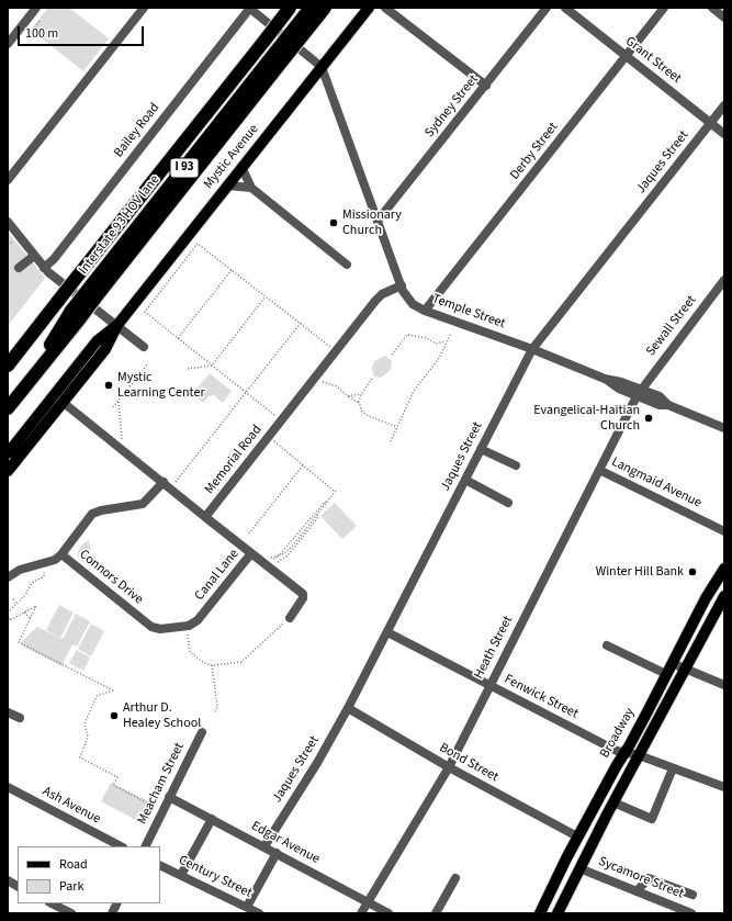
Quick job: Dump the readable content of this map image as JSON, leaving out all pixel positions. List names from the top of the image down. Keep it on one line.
{"streets":{"highway":["I 93"],"main road":["Mystic Avenue","Broadway"],"street":["Grant Street","Sydney Street","Bailey Road","Derby Street","Jaques Street","Temple Street","Sewall Street","Memorial Road","Langmaid Avenue","Canal Lane","Connors Drive","Heath Street","Fenwick Street","Bond Street","Meacham Street","Ash Avenue","Edgar Avenue","Century Street","Sycamore Street"]},"crossings":[["Grant Street","Derby Street"],["Grant Street","Jaques Street"],["Sydney Street","Temple Street"],["Derby Street","Temple Street"],["Mystic Avenue","Temple Street"],["Jaques Street","Temple Street"],["Jaques Street","Fenwick Street"],["Jaques Street","Bond Street"],["Jaques Street","Edgar Avenue"],["Temple Street","Sewall Street"],["Temple Street","Memorial Road"],["Temple Street","Heath Street"],["Sewall Street","Heath Street"],["Memorial Road","Canal Lane"],["Langmaid Avenue","Heath Street"],["Canal Lane","Connors Drive"],["Heath Street","Fenwick Street"],["Heath Street","Bond Street"],["Heath Street","Edgar Avenue"],["Fenwick Street","Broadway"],["Broadway","Bond Street"],["Meacham Street","Edgar Avenue"]],"places":["Missionary Church","Mystic Learning Center","Evangelical-Haitian Church","Winter Hill Bank","Arthur D. Healey School"],"legend":["Road","Park"],"scale_bar":"100 m"}
